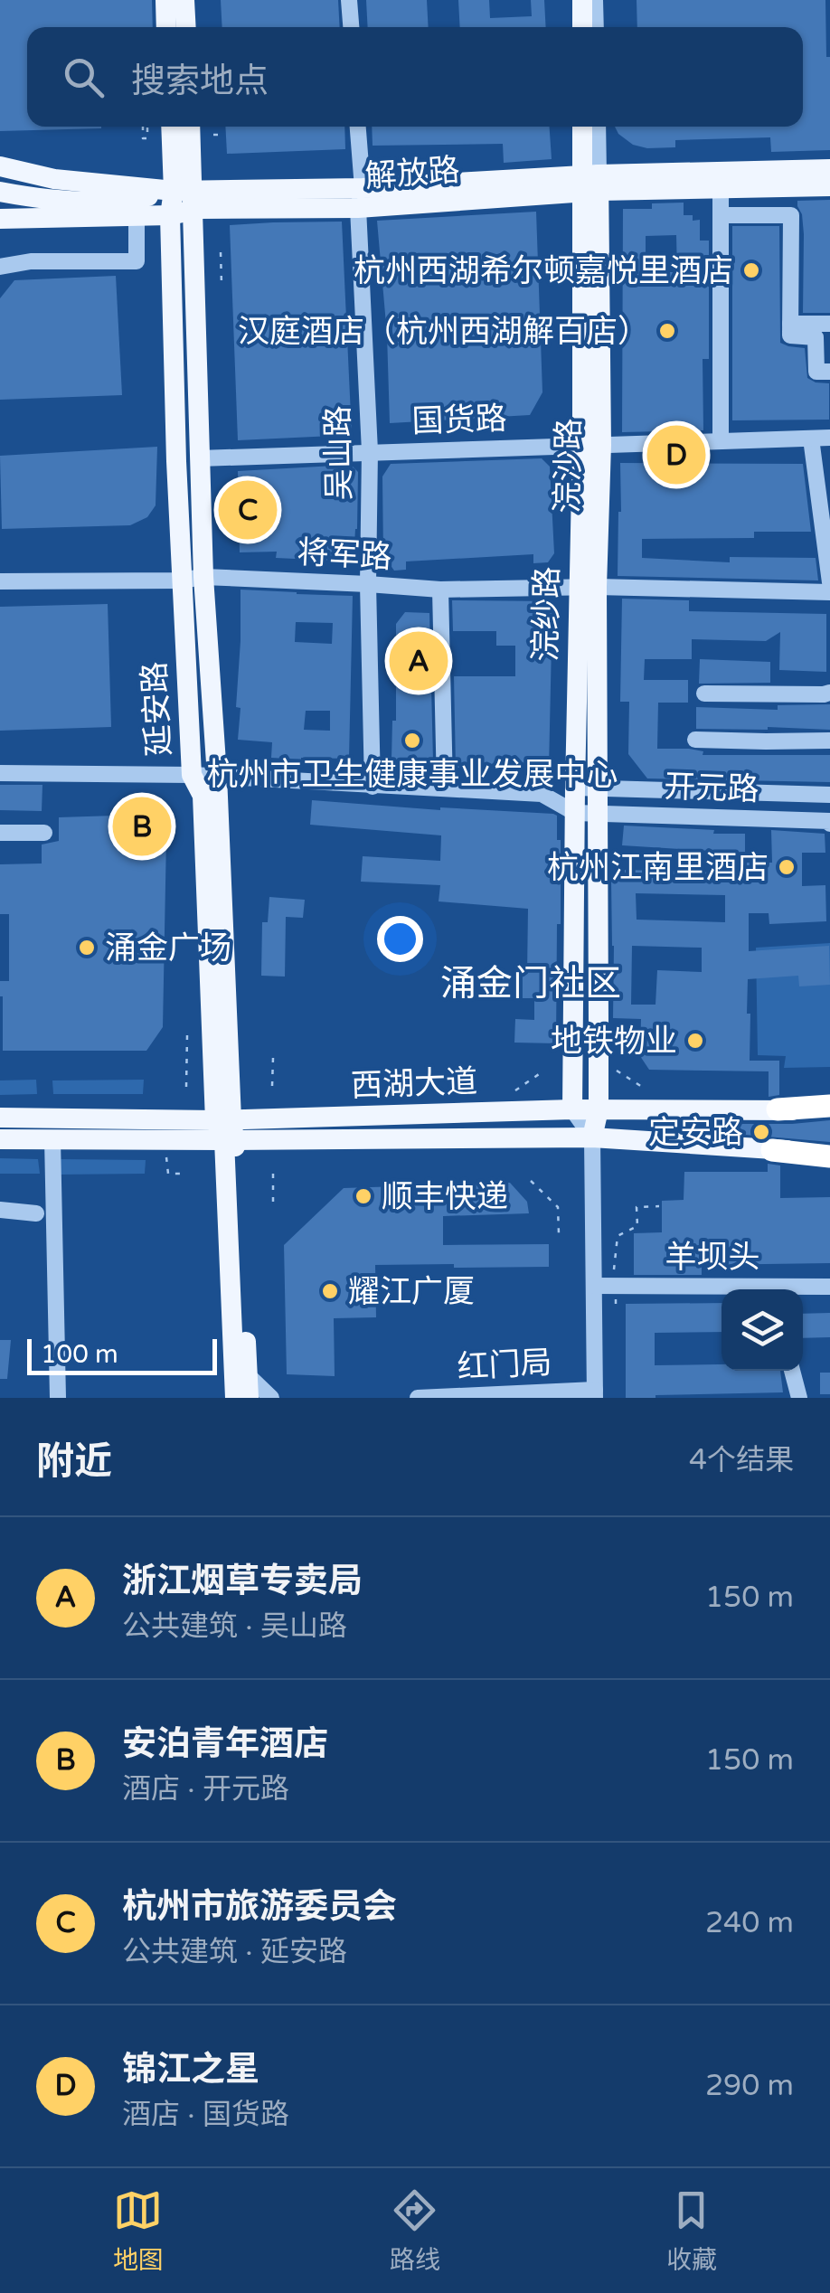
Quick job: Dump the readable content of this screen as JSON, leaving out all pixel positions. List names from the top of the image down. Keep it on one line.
{"streets":{"main road":["解放路","浣沙路","浣纱路","延安路","西湖大道"],"street":["国货路","吴山路","将军路","开元路","羊坝头","红门局"]},"crossings":[["解放路","吴山路"],["解放路","延安路"],["国货路","吴山路"],["国货路","浣沙路"],["国货路","延安路"],["吴山路","将军路"],["吴山路","开元路"],["浣沙路","将军路"],["浣沙路","浣纱路"],["浣沙路","开元路"],["浣沙路","西湖大道"],["将军路","浣纱路"],["将军路","延安路"],["浣纱路","开元路"],["浣纱路","西湖大道"],["延安路","开元路"],["延安路","西湖大道"]],"districts":["涌金门社区"],"places":["杭州西湖希尔顿嘉悦里酒店","汉庭酒店（杭州西湖解百店）","杭州市卫生健康事业发展中心","杭州江南里酒店","涌金广场","地铁物业","定安路","顺丰快递","耀江广厦"],"scale_bar":"100 m","page":{"search":"搜索地点","pins":["D","C","A","B"],"scale":"100 m","heading":["附近","4个结果"],"list":[{"mark":"A","name":"浙江烟草专卖局","note":"公共建筑 · 吴山路","value":"150 m"},{"mark":"B","name":"安泊青年酒店","note":"酒店 · 开元路","value":"150 m"},{"mark":"C","name":"杭州市旅游委员会","note":"公共建筑 · 延安路","value":"240 m"},{"mark":"D","name":"锦江之星","note":"酒店 · 国货路","value":"290 m"}],"nav":["地图","路线","收藏"]}}
